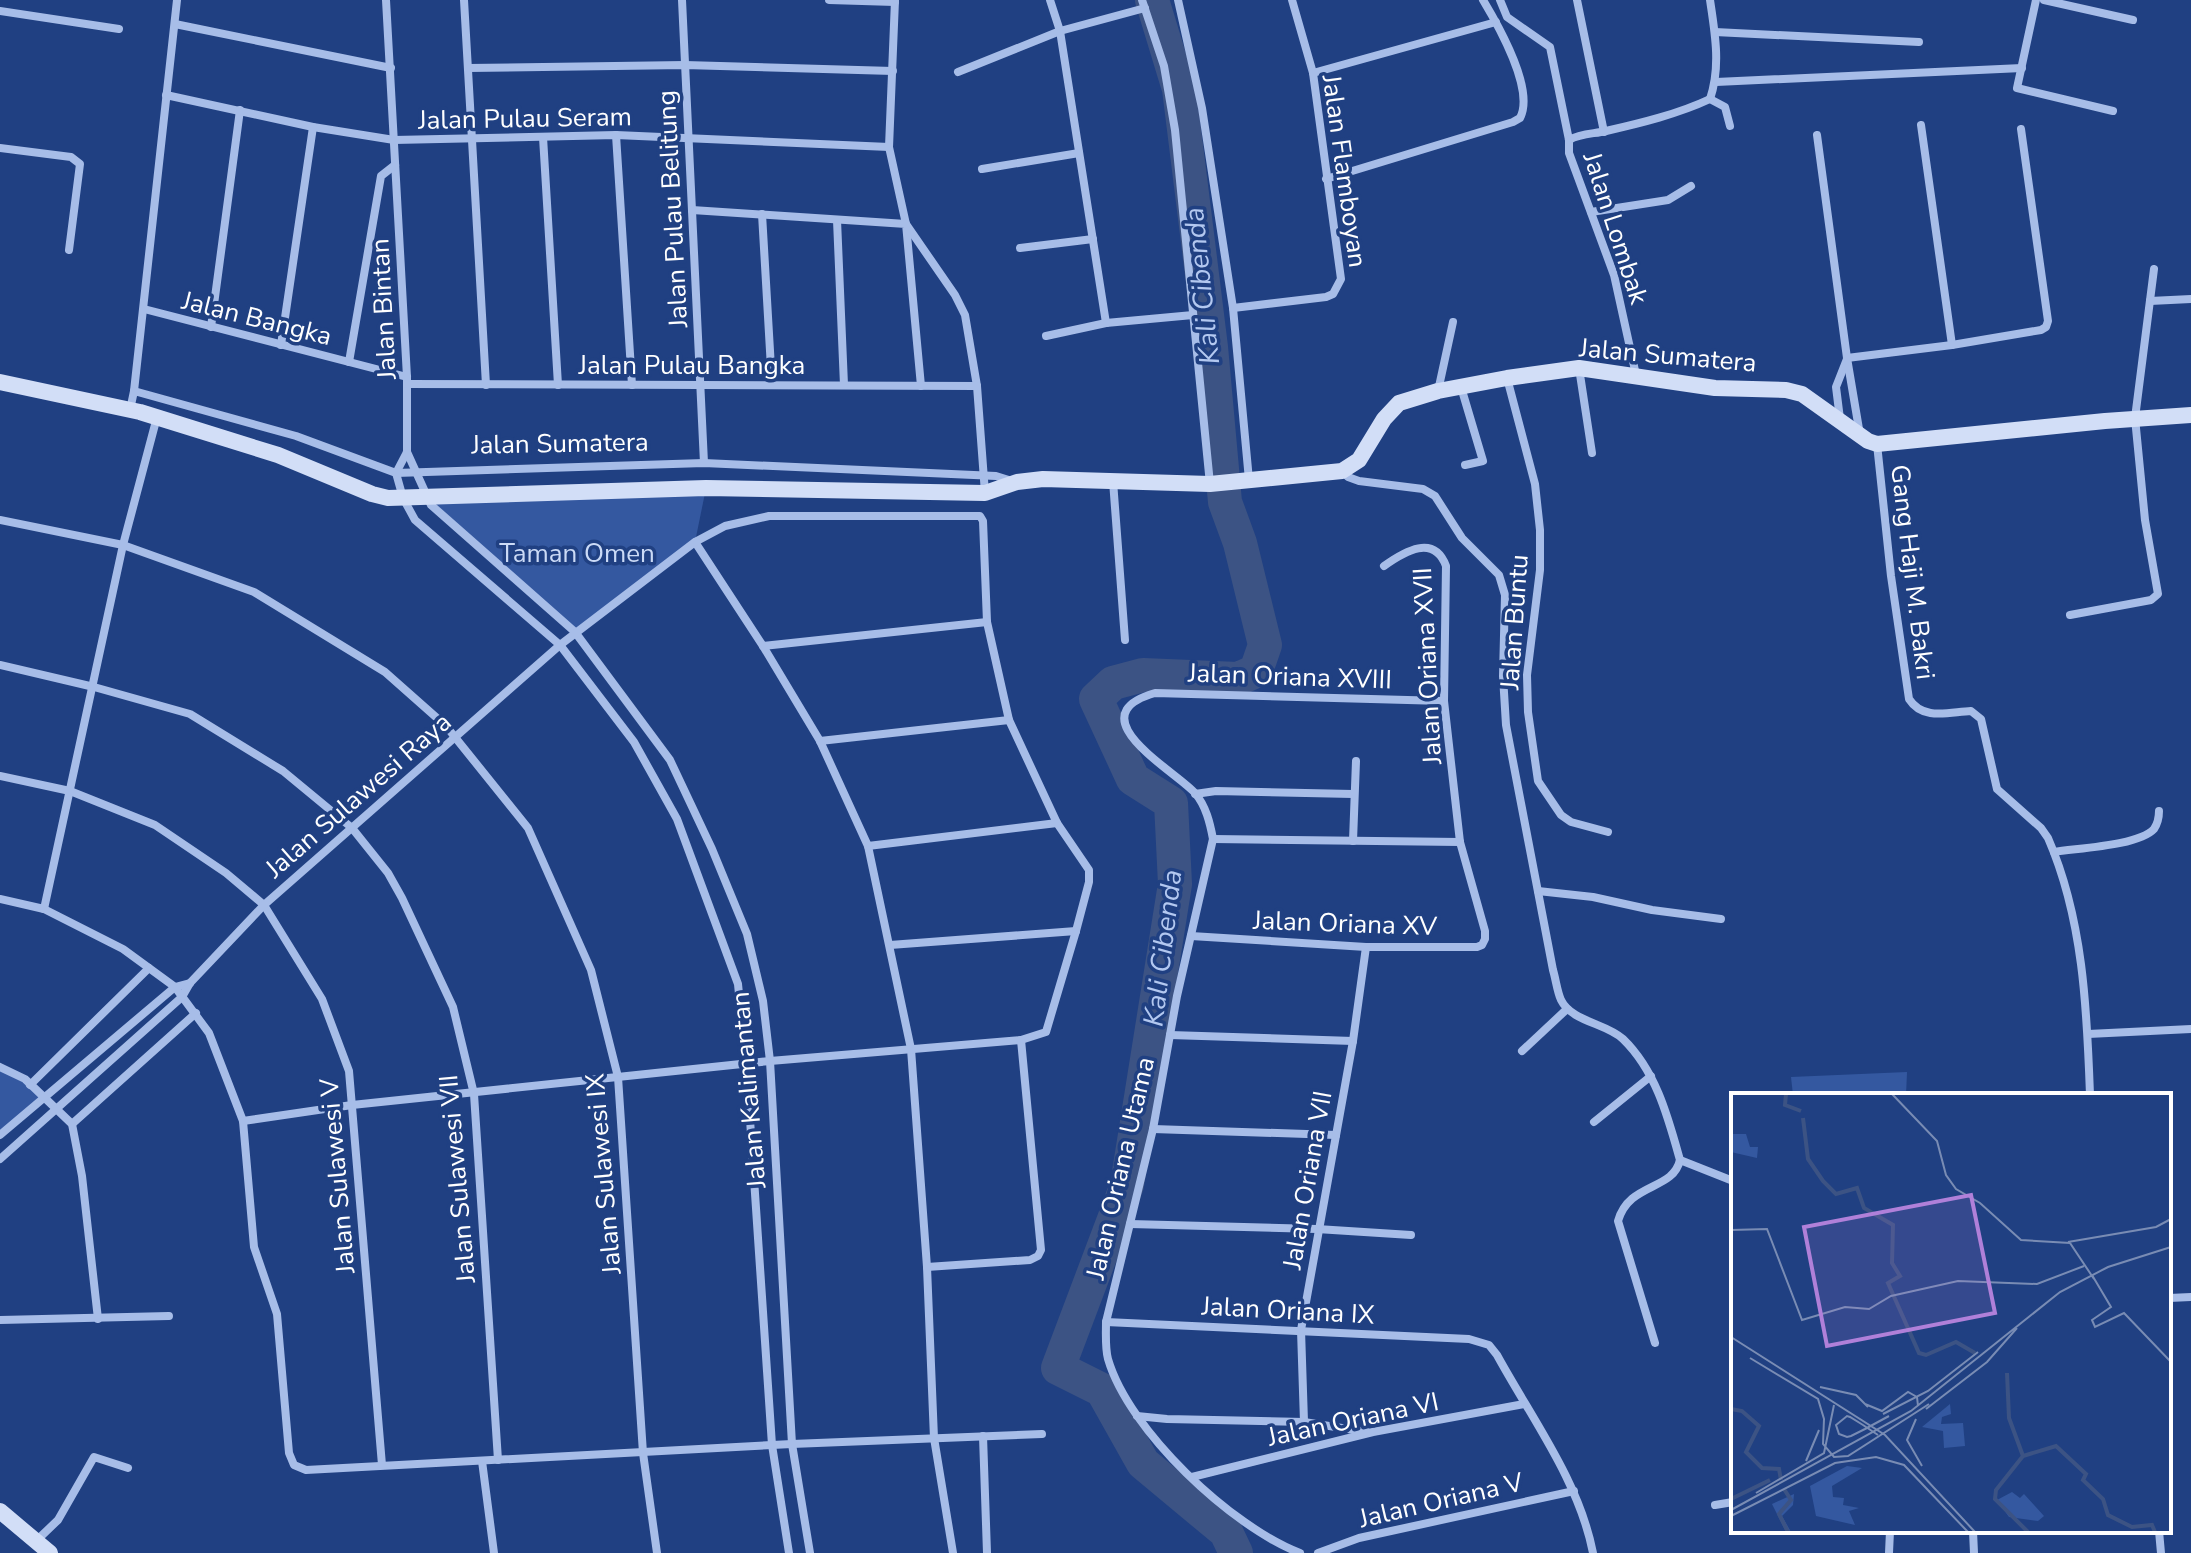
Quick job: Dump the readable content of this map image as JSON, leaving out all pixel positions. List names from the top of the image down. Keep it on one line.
{"streets":{"street":["Jalan Pulau Seram","Jalan Flamboyan","Jalan Pulau Belitung","Jalan Lombak","Jalan Bintan","Jalan Bangka","Jalan Sumatera","Jalan Pulau Bangka","Gang Haji M. Bakri","Jalan Buntu","Jalan Oriana XVII","Jalan Oriana XVIII","Jalan Sulawesi Raya","Jalan Oriana XV","Jalan Kalimantan","Jalan Oriana Utama","Jalan Sulawesi IX","Jalan Sulawesi V","Jalan Sulawesi VII","Jalan Oriana VII","Jalan Oriana IX","Jalan Oriana VI","Jalan Oriana V"]},"crossings":[["Jalan Pulau Seram","Jalan Pulau Belitung"],["Jalan Pulau Seram","Jalan Bintan"],["Jalan Pulau Belitung","Jalan Sumatera"],["Jalan Pulau Belitung","Jalan Pulau Bangka"],["Jalan Lombak","Jalan Sumatera"],["Jalan Bintan","Jalan Bangka"],["Jalan Bintan","Jalan Sumatera"],["Jalan Bintan","Jalan Pulau Bangka"],["Jalan Bintan","Jalan Kalimantan"],["Jalan Bangka","Jalan Pulau Bangka"],["Jalan Sumatera","Gang Haji M. Bakri"],["Jalan Sumatera","Jalan Buntu"],["Jalan Sumatera","Jalan Kalimantan"],["Jalan Oriana XVII","Jalan Oriana XVIII"],["Jalan Oriana XVII","Jalan Oriana XV"],["Jalan Sulawesi Raya","Jalan Kalimantan"],["Jalan Sulawesi Raya","Jalan Sulawesi IX"],["Jalan Sulawesi Raya","Jalan Sulawesi V"],["Jalan Sulawesi Raya","Jalan Sulawesi VII"],["Jalan Oriana XV","Jalan Oriana Utama"],["Jalan Oriana XV","Jalan Oriana VII"],["Jalan Oriana Utama","Jalan Oriana IX"],["Jalan Oriana Utama","Jalan Oriana VI"],["Jalan Oriana VII","Jalan Oriana IX"],["Jalan Oriana IX","Jalan Oriana VI"]],"water":["Kali Cibenda"],"parks":["Taman Omen"]}
